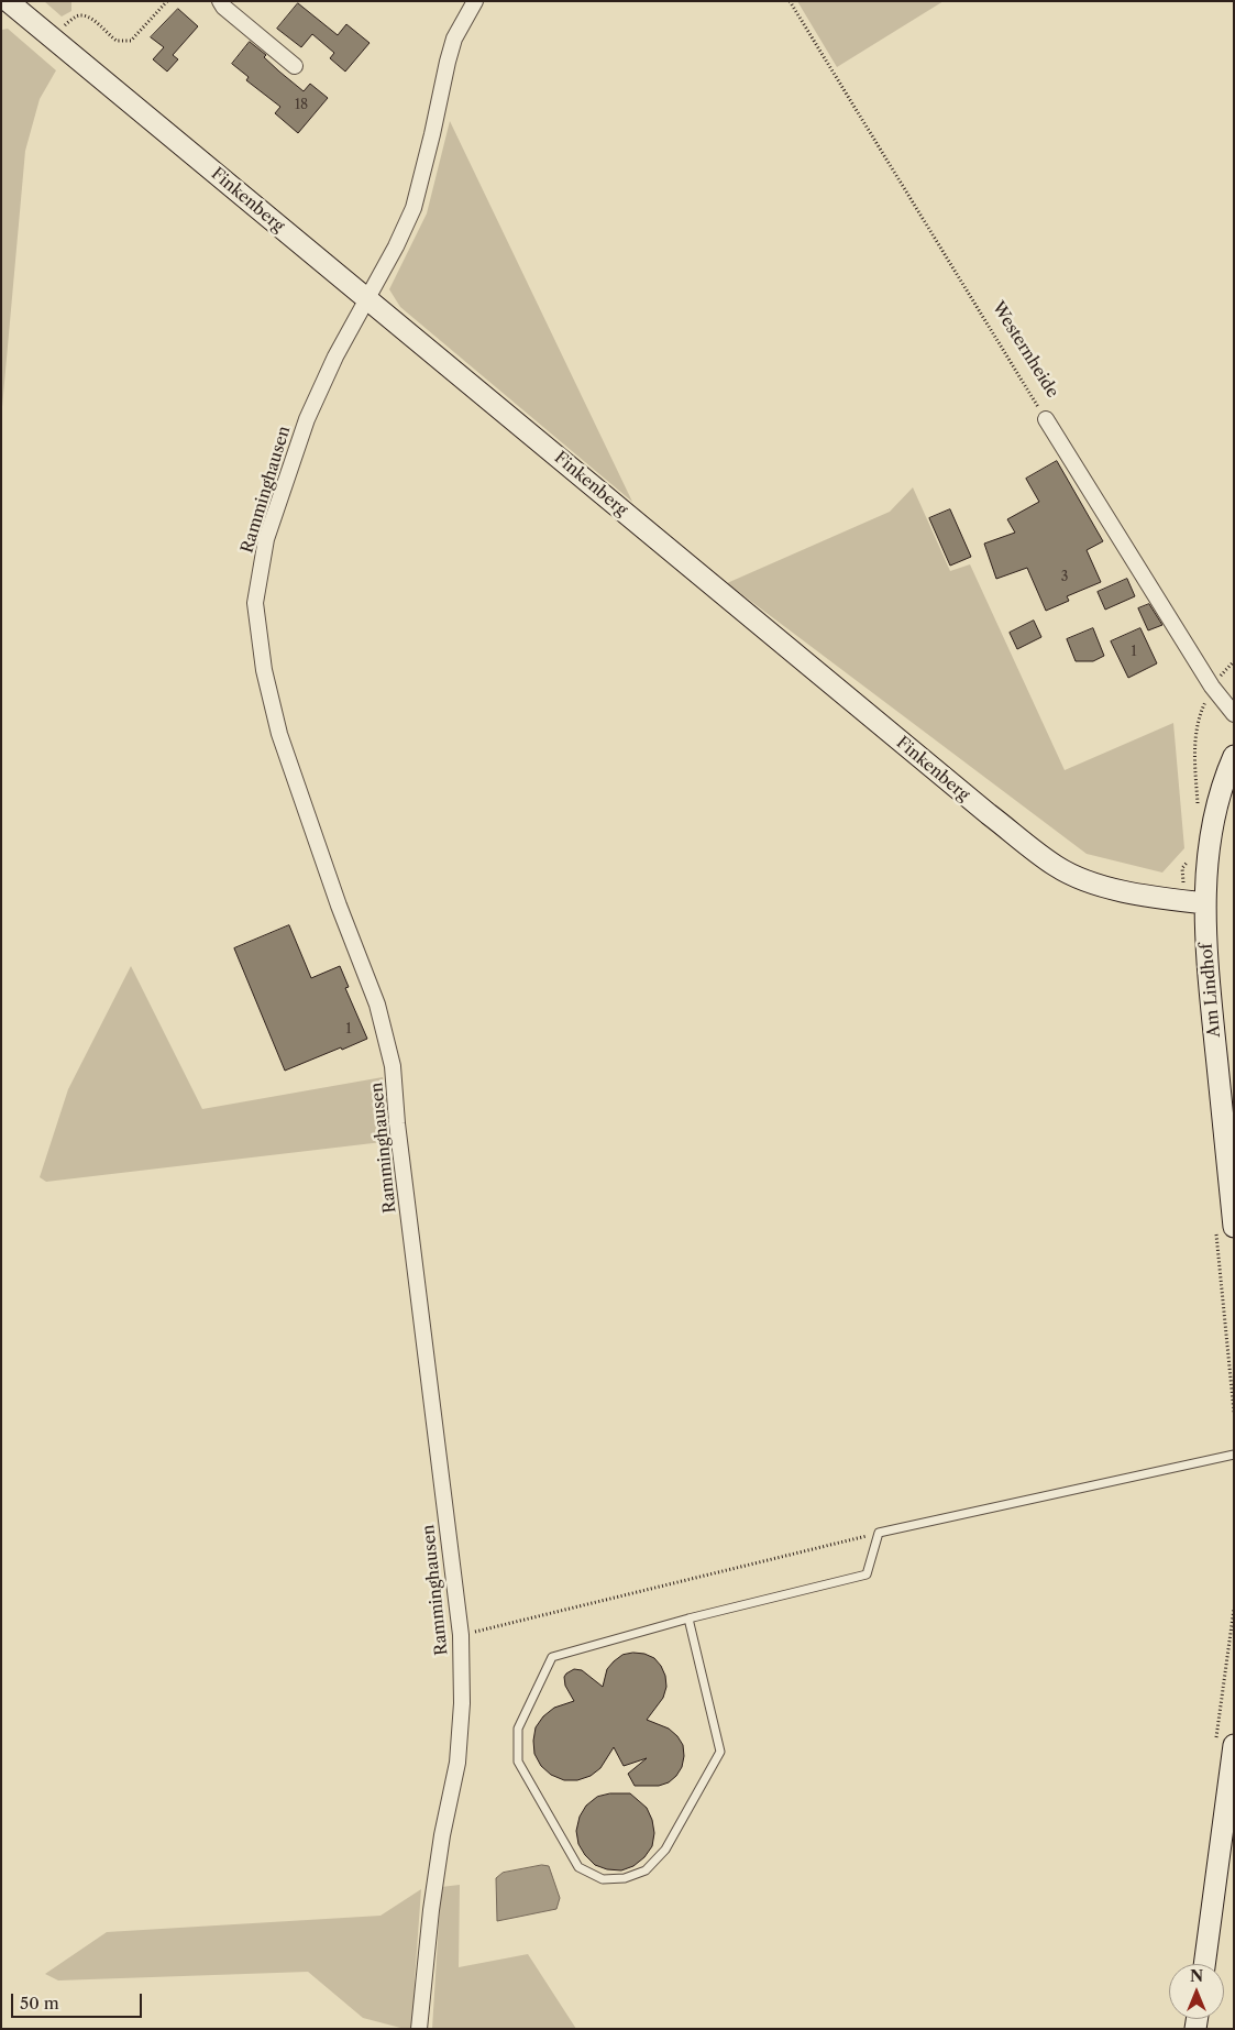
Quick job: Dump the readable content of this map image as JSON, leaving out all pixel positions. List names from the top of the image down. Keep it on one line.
{"streets":{"street":["Finkenberg","Westernheide","Ramminghausen","Am Lindhof"]},"crossings":[["Finkenberg","Ramminghausen"],["Finkenberg","Am Lindhof"]],"house_numbers":["18","3","1","1"],"scale_bar":"50 m","north":"top"}
